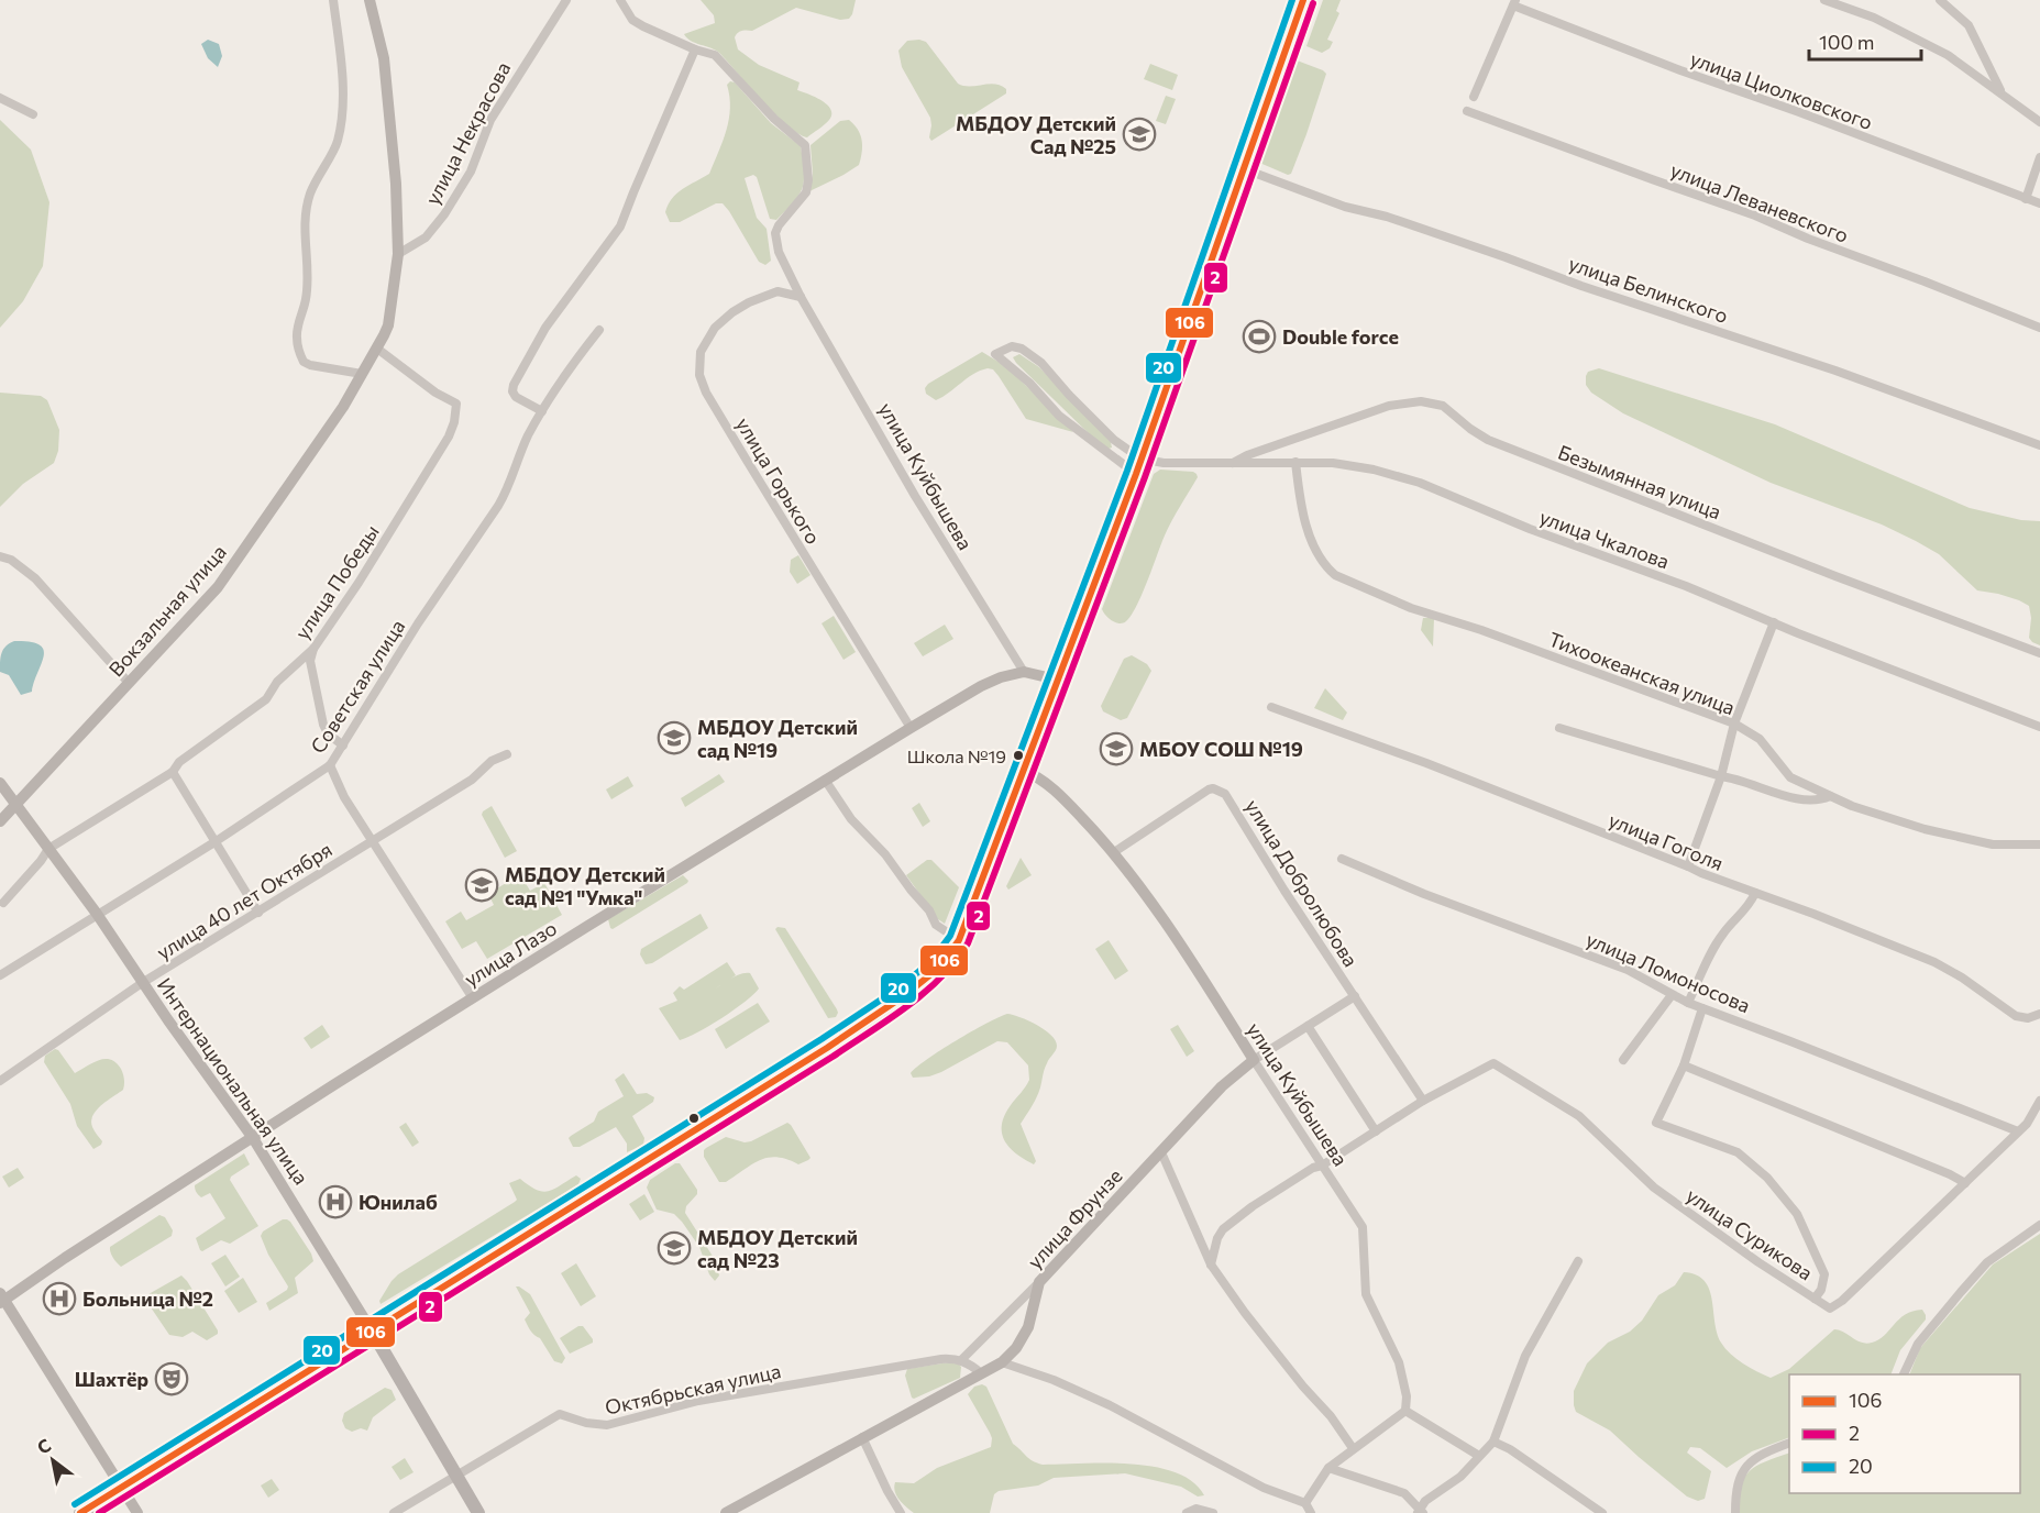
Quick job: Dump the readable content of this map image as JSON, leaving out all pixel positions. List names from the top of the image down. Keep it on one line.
{"streets":{"main road":["улица Некрасова","улица Куйбышева","Вокзальная улица","улица Лазо","Интернациональная улица","улица Фрунзе"],"street":["улица Циолковского","улица Леваневского","улица Белинского","улица Горького","Безымянная улица","улица Чкалова","улица Победы","Тихоокеанская улица","Советская улица","улица Гоголя","улица Добролюбова","улица 40 лет Октября","улица Ломоносова","улица Сурикова","Октябрьская улица"]},"crossings":[["улица Некрасова","Вокзальная улица"],["улица Куйбышева","улица Горького"],["улица Куйбышева","улица Добролюбова"],["улица Куйбышева","улица Лазо"],["улица Куйбышева","улица Фрунзе"],["улица Горького","улица Лазо"],["Безымянная улица","улица Чкалова"],["улица Чкалова","Тихоокеанская улица"],["улица Победы","Вокзальная улица"],["улица Победы","Интернациональная улица"],["Вокзальная улица","Интернациональная улица"],["Советская улица","Интернациональная улица"],["улица Добролюбова","улица Фрунзе"],["улица Добролюбова","улица Сурикова"],["улица 40 лет Октября","Интернациональная улица"],["улица Лазо","Интернациональная улица"],["Интернациональная улица","Октябрьская улица"]],"places":{"school or university":["МБДОУ Детский Сад №25","МБДОУ Детский сад №19","МБОУ СОШ №19","МБДОУ Детский сад №1 \"Умка\"","МБДОУ Детский сад №23"],"sports":["Double force"],"other":["Школа №19"],"hospital":["Юнилаб","Больница №2"],"theatre":["Шахтёр"]},"lines":["transit line 106","transit line 20","transit line 2"],"legend":["106","2","20"],"scale_bar":"100 m","north":"top left"}
